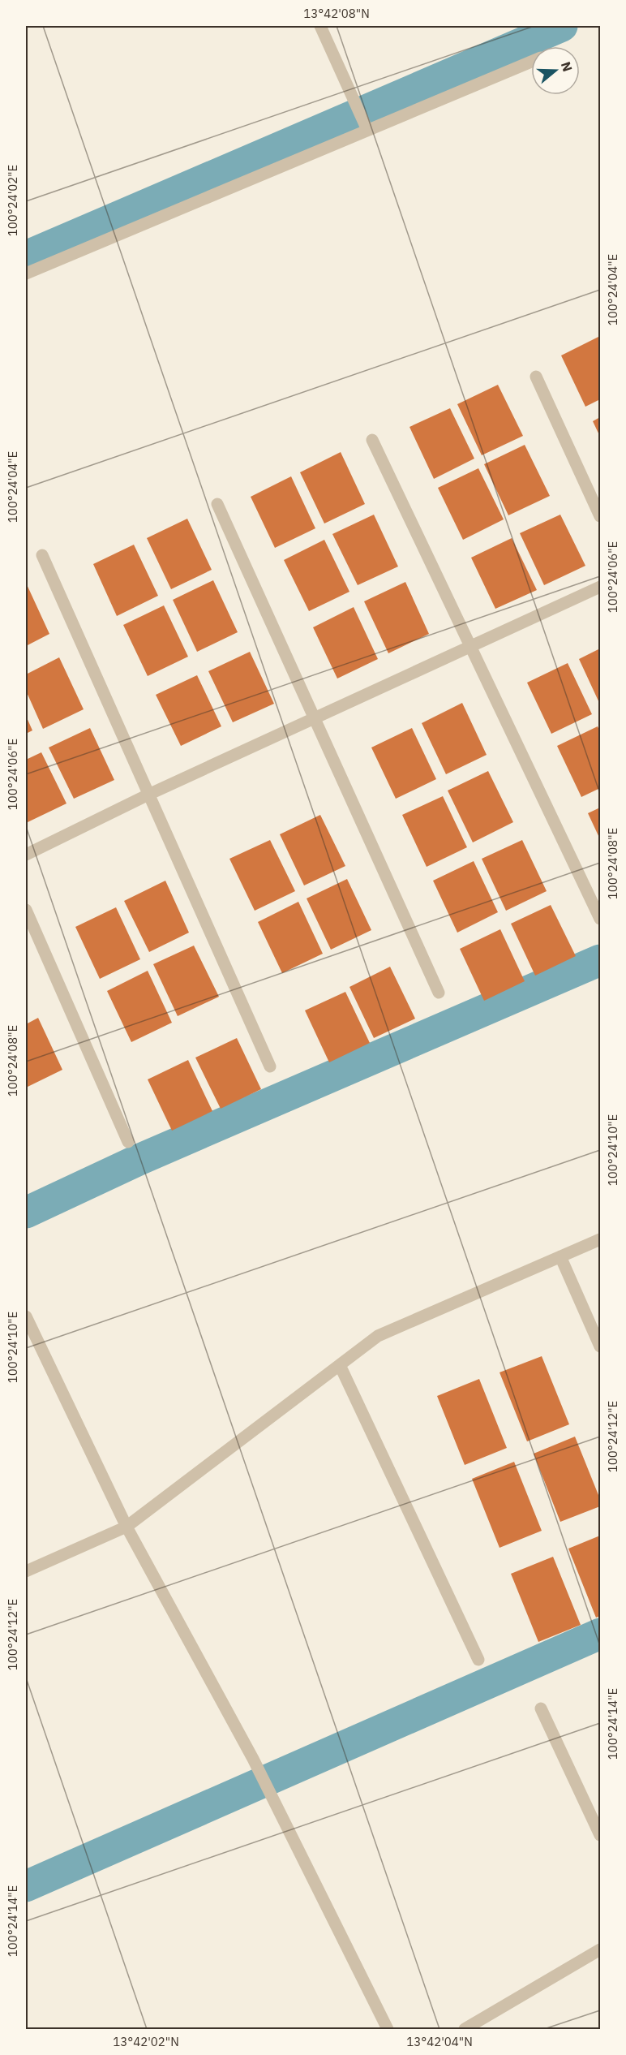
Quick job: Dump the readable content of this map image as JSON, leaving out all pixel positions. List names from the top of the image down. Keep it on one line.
{"north":"right","coordinates":["13°42'08\"N","100°24'02\"E","100°24'04\"E","100°24'06\"E","100°24'08\"E","100°24'10\"E","100°24'12\"E","100°24'14\"E","13°42'02\"N","13°42'04\"N"]}
